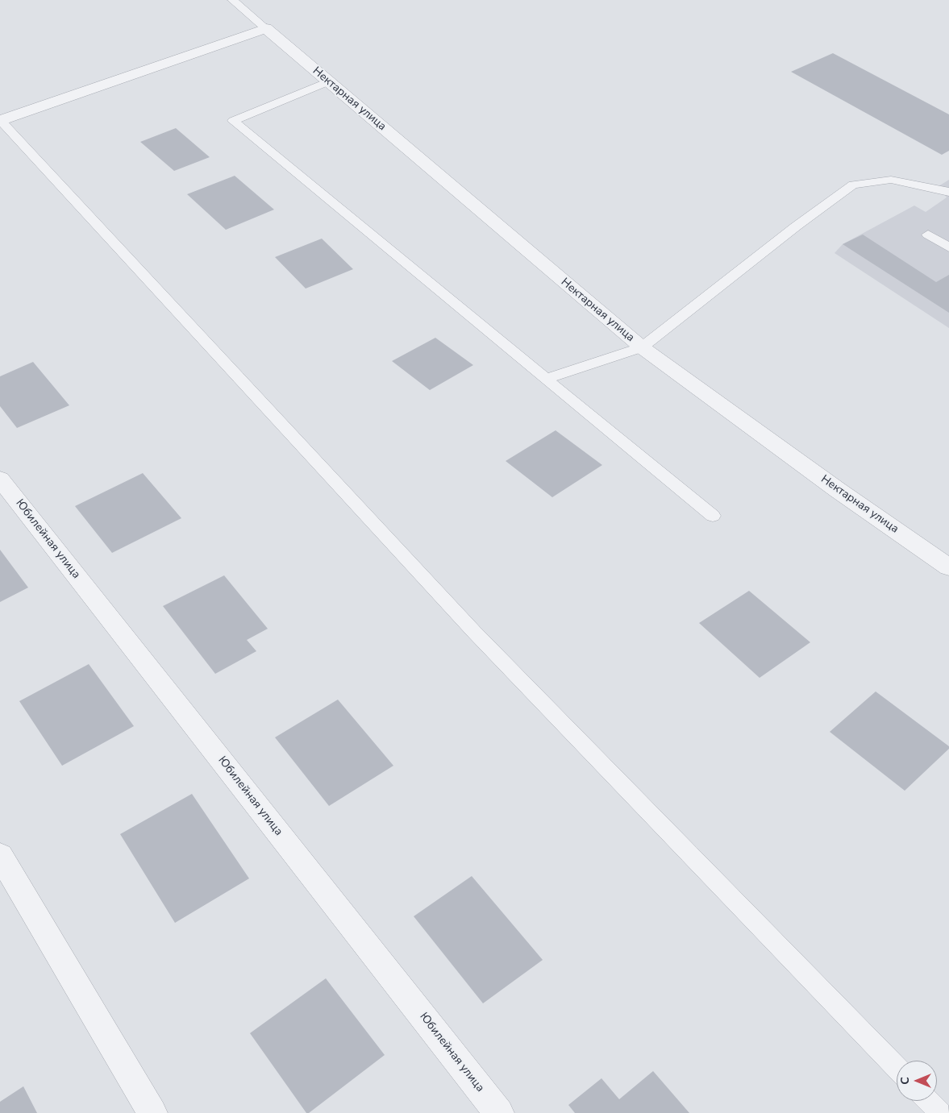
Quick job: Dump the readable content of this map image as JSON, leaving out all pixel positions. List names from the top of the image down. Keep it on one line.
{"streets":{"street":["Нектарная улица","Юбилейная улица"]},"north":"left"}
